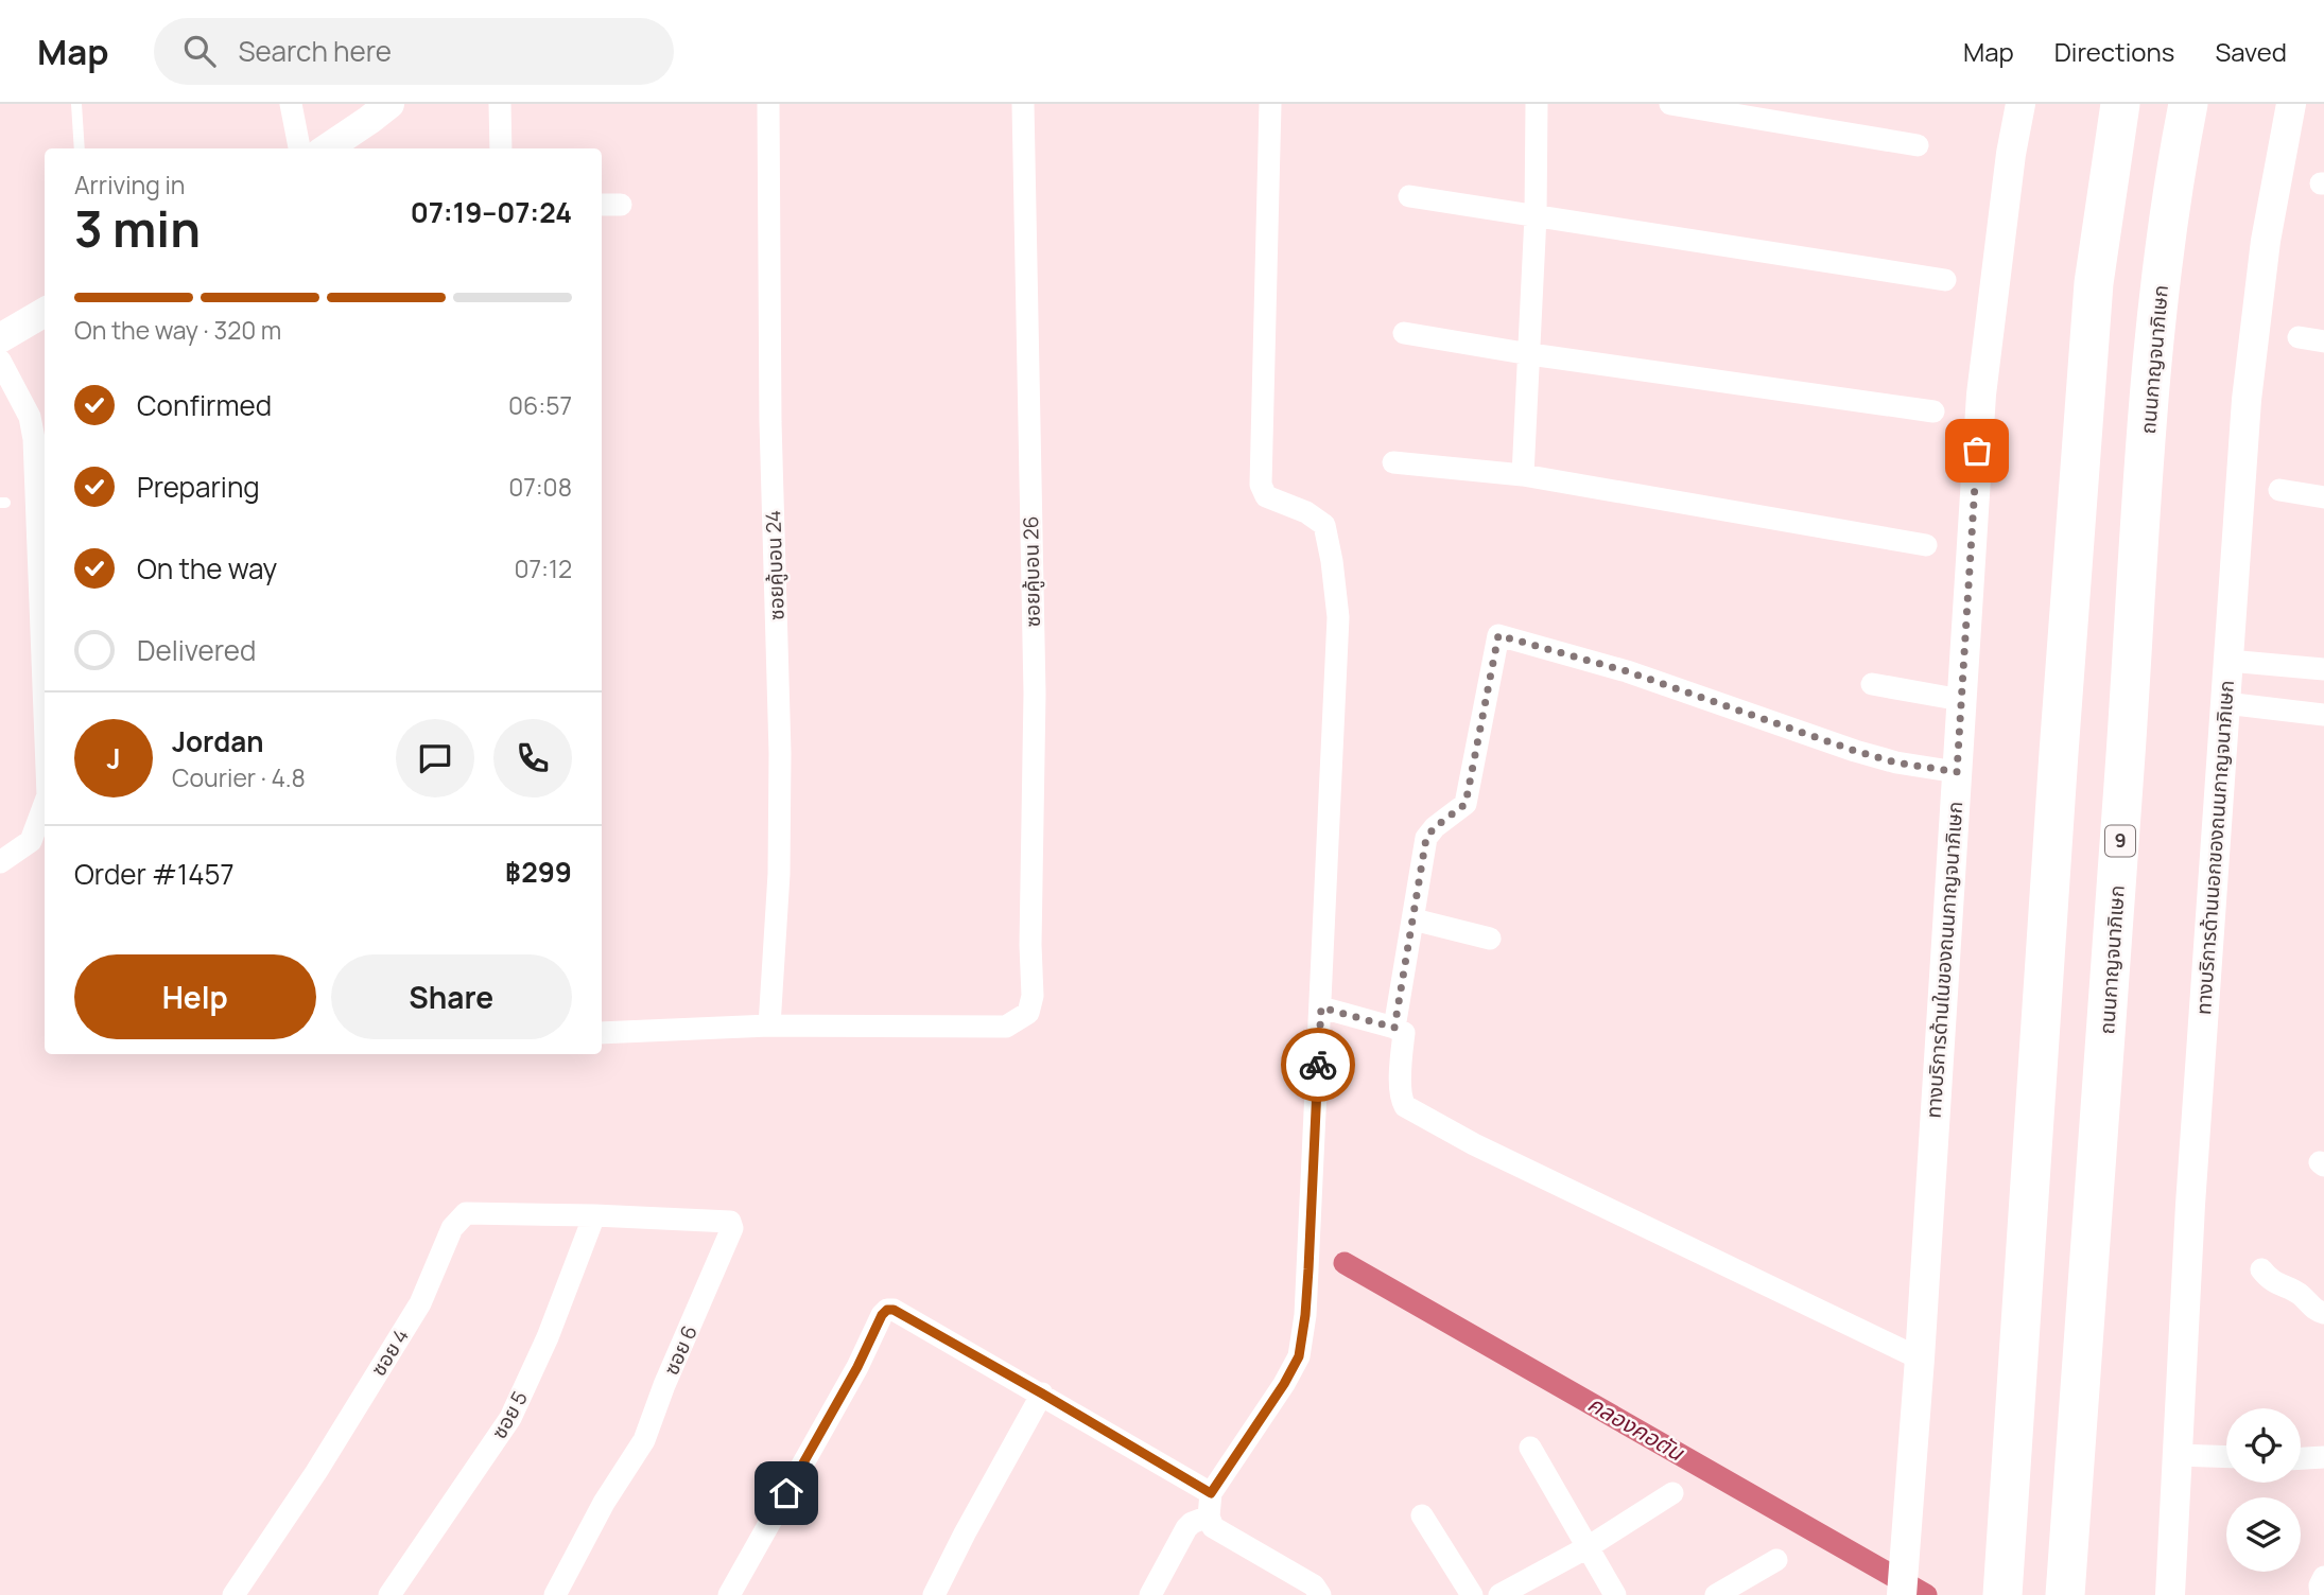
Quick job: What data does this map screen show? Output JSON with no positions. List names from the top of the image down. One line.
{"streets":{"highway":["ถนนกาญจนาภิเษก","9"],"main road":["ทางบริการด้านนอกของถนนกาญจนาภิเษก","ทางบริการด้านในของถนนกาญจนาภิเษก"],"street":["ซอยคู้บอน 24","ซอยคู้บอน 26","ซอย 6","ซอย 4","ซอย 5"]},"crossings":[["ซอยคู้บอน 24","ซอยคู้บอน 26"],["ซอย 6","ซอย 4"],["ซอย 6","ซอย 5"],["ซอย 4","ซอย 5"]],"water":["คลองคอตัน"],"page":{"header":"Map","search":"Search here","nav":["Map","Directions","Saved"],"heading":["3 min","Arriving in","07:19–07:24"],"panel":["Jordan","Courier · 4.8","Order #1457","฿299"],"bar":"On the way · 320 m","list":[["Confirmed","06:57"],["Preparing","07:08"],["On the way","07:12"],"Delivered"],"round":"J","buttons":["Help","Share"]}}
